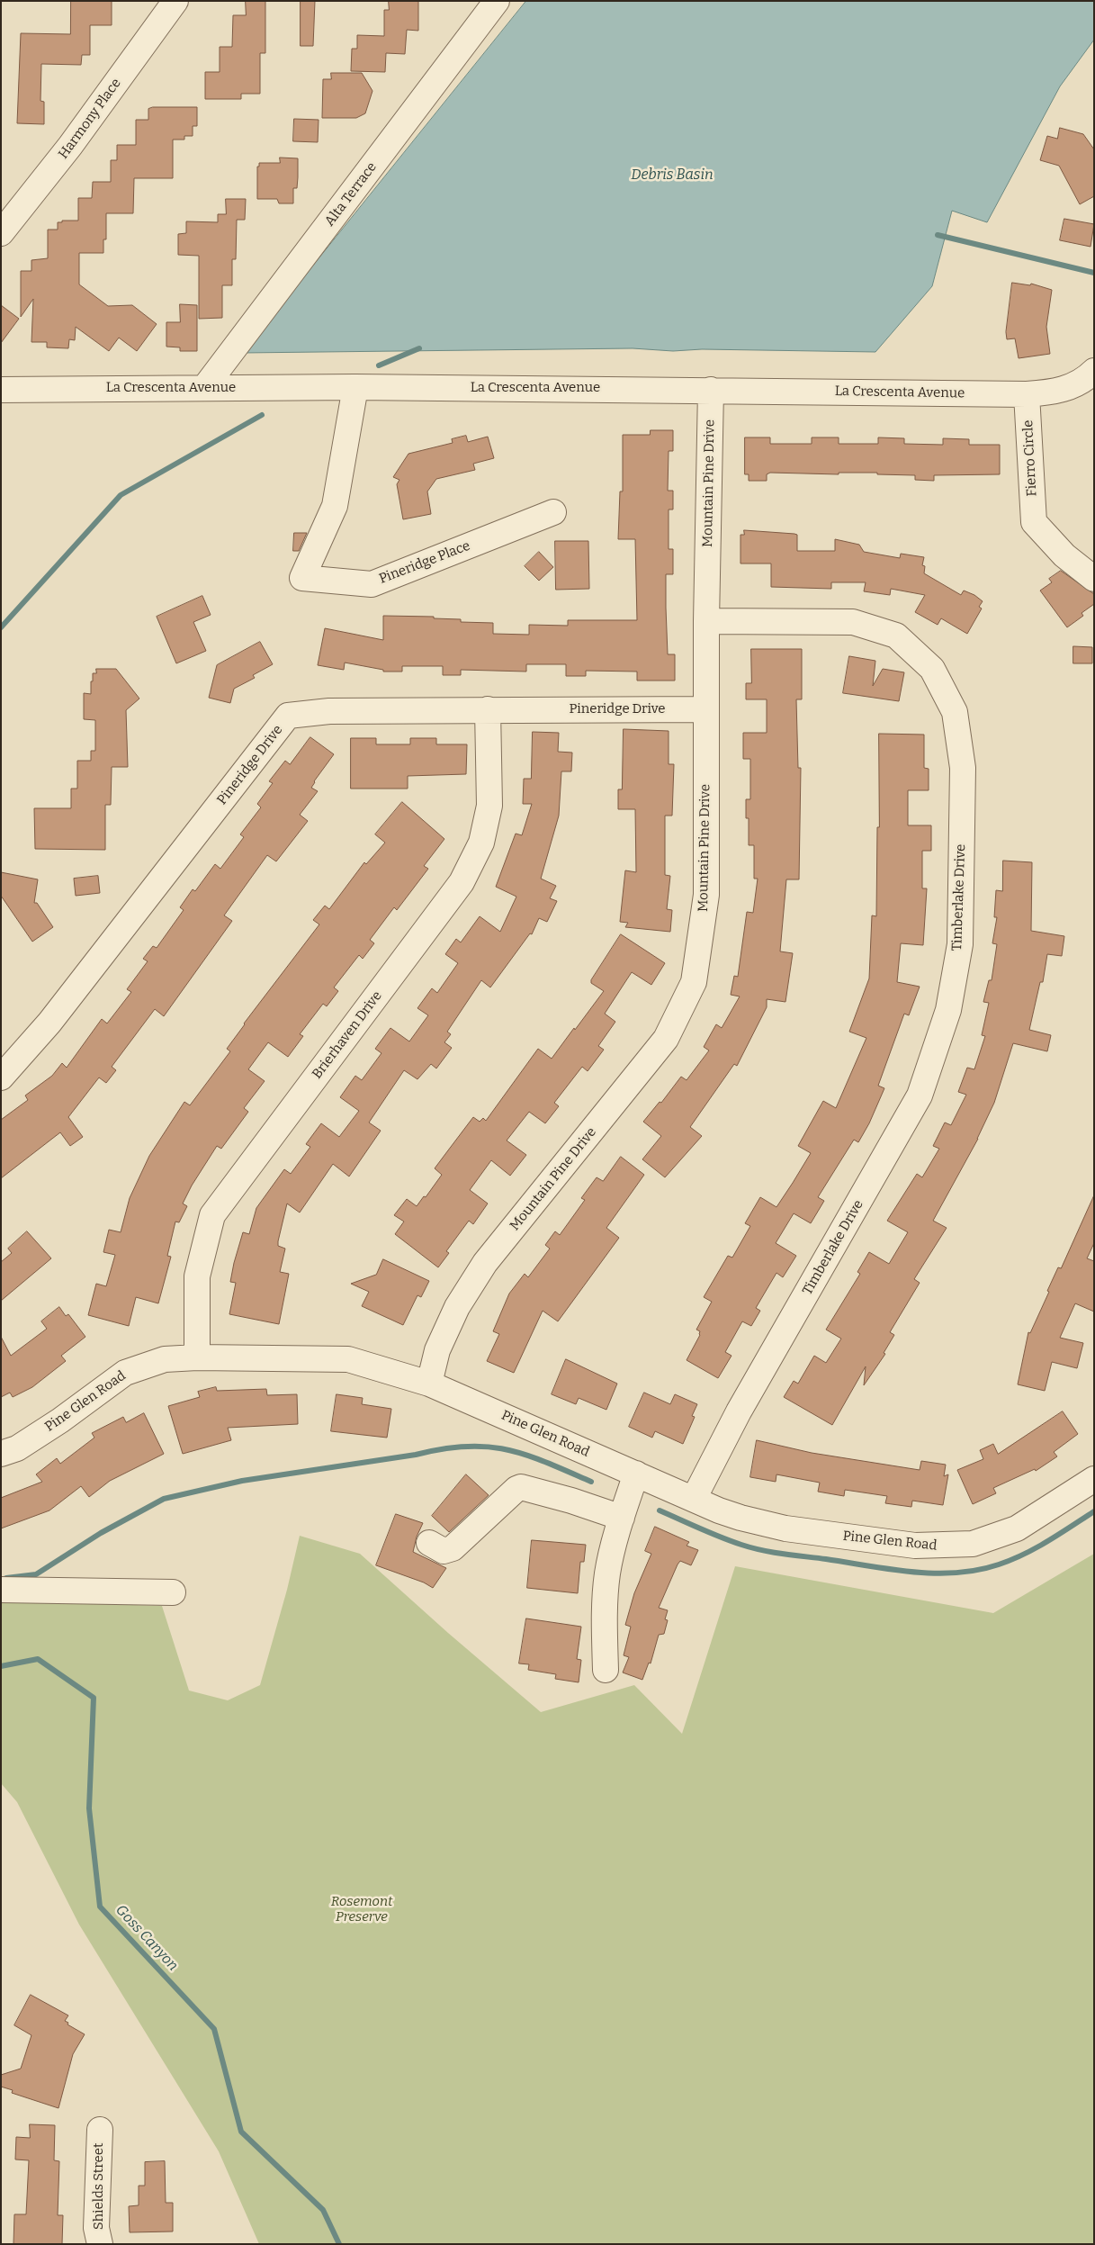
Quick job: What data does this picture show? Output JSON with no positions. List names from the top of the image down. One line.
{"streets":{"street":["Harmony Place","Alta Terrace","La Crescenta Avenue","Fierro Circle","Mountain Pine Drive","Pineridge Place","Pineridge Drive","Timberlake Drive","Brierhaven Drive","Pine Glen Road","Shields Street"]},"crossings":[["Alta Terrace","La Crescenta Avenue"],["La Crescenta Avenue","Fierro Circle"],["La Crescenta Avenue","Mountain Pine Drive"],["La Crescenta Avenue","Pineridge Place"],["Mountain Pine Drive","Pineridge Drive"],["Mountain Pine Drive","Timberlake Drive"],["Mountain Pine Drive","Pine Glen Road"],["Pineridge Drive","Brierhaven Drive"],["Timberlake Drive","Pine Glen Road"],["Brierhaven Drive","Pine Glen Road"]],"water":["Debris Basin","Goss Canyon"],"parks":["Rosemont Preserve"]}
